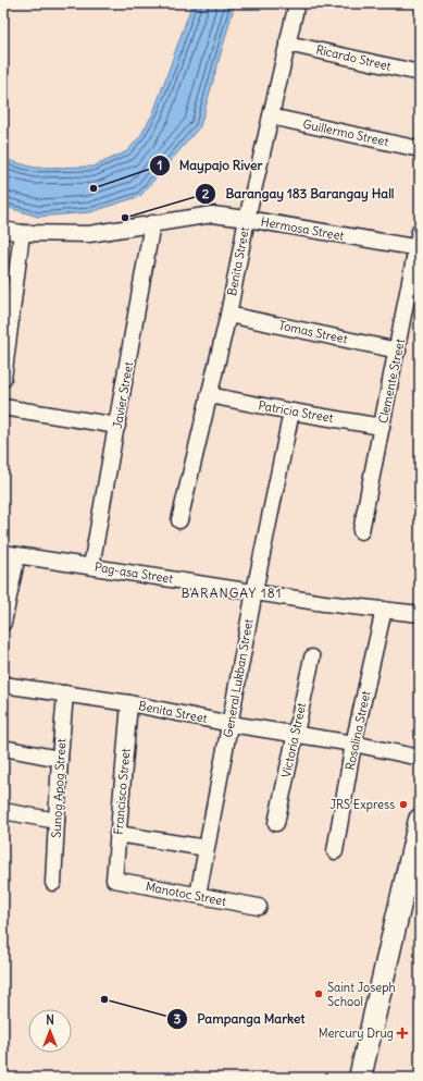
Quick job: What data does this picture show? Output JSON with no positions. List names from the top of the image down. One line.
{"streets":{"street":["Ricardo Street","Guillermo Street","Hermosa Street","Benita Street","Tomas Street","Clemente Street","Javier Street","Patricia Street","Pag-asa Street","General Lukban Street","Rosalina Street","Victoria Street","Sunog Apog Street","Francisco Street","Manotoc Street"]},"crossings":[["Ricardo Street","Benita Street"],["Guillermo Street","Benita Street"],["Hermosa Street","Benita Street"],["Hermosa Street","Clemente Street"],["Hermosa Street","Javier Street"],["Benita Street","Tomas Street"],["Benita Street","Patricia Street"],["Benita Street","General Lukban Street"],["Benita Street","Rosalina Street"],["Benita Street","Victoria Street"],["Benita Street","Sunog Apog Street"],["Benita Street","Francisco Street"],["Tomas Street","Clemente Street"],["Clemente Street","Patricia Street"],["Javier Street","Pag-asa Street"],["Patricia Street","General Lukban Street"],["Pag-asa Street","General Lukban Street"],["Pag-asa Street","Rosalina Street"],["General Lukban Street","Manotoc Street"],["Francisco Street","Manotoc Street"]],"districts":["BARANGAY 181"],"places":{"other":["Maypajo River","Barangay 183 Barangay Hall","JRS Express","Saint Joseph School","Pampanga Market"],"health":["Mercury Drug"]},"north":"top"}
